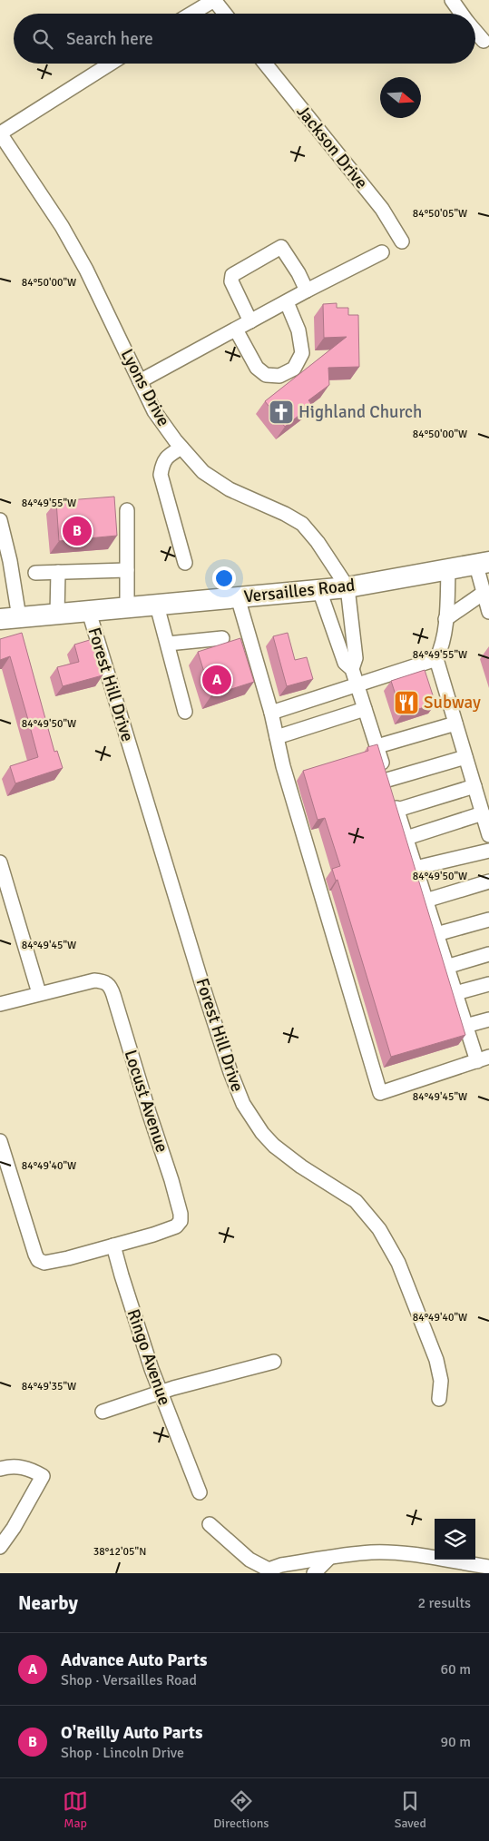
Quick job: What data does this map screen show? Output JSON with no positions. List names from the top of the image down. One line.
{"streets":{"highway":["Versailles Road"],"street":["Jackson Drive","Lyons Drive","Forest Hill Drive","Locust Avenue","Ringo Avenue"]},"crossings":[["Lyons Drive","Versailles Road"],["Versailles Road","Forest Hill Drive"],["Locust Avenue","Ringo Avenue"]],"places":{"church":["Highland Church"],"restaurant":["Subway"]},"north":"right","page":{"search":"Search here","pins":["B","A"],"heading":["Nearby","2 results"],"list":[{"mark":"A","name":"Advance Auto Parts","note":"Shop · Versailles Road","value":"60 m"},{"mark":"B","name":"O'Reilly Auto Parts","note":"Shop · Lincoln Drive","value":"90 m"}],"nav":["Map","Directions","Saved"]},"coordinates":["84°50'05\"W","84°50'00\"W","84°49'55\"W","84°49'50\"W","84°49'45\"W","84°49'40\"W","84°49'35\"W","38°12'05\"N"]}
